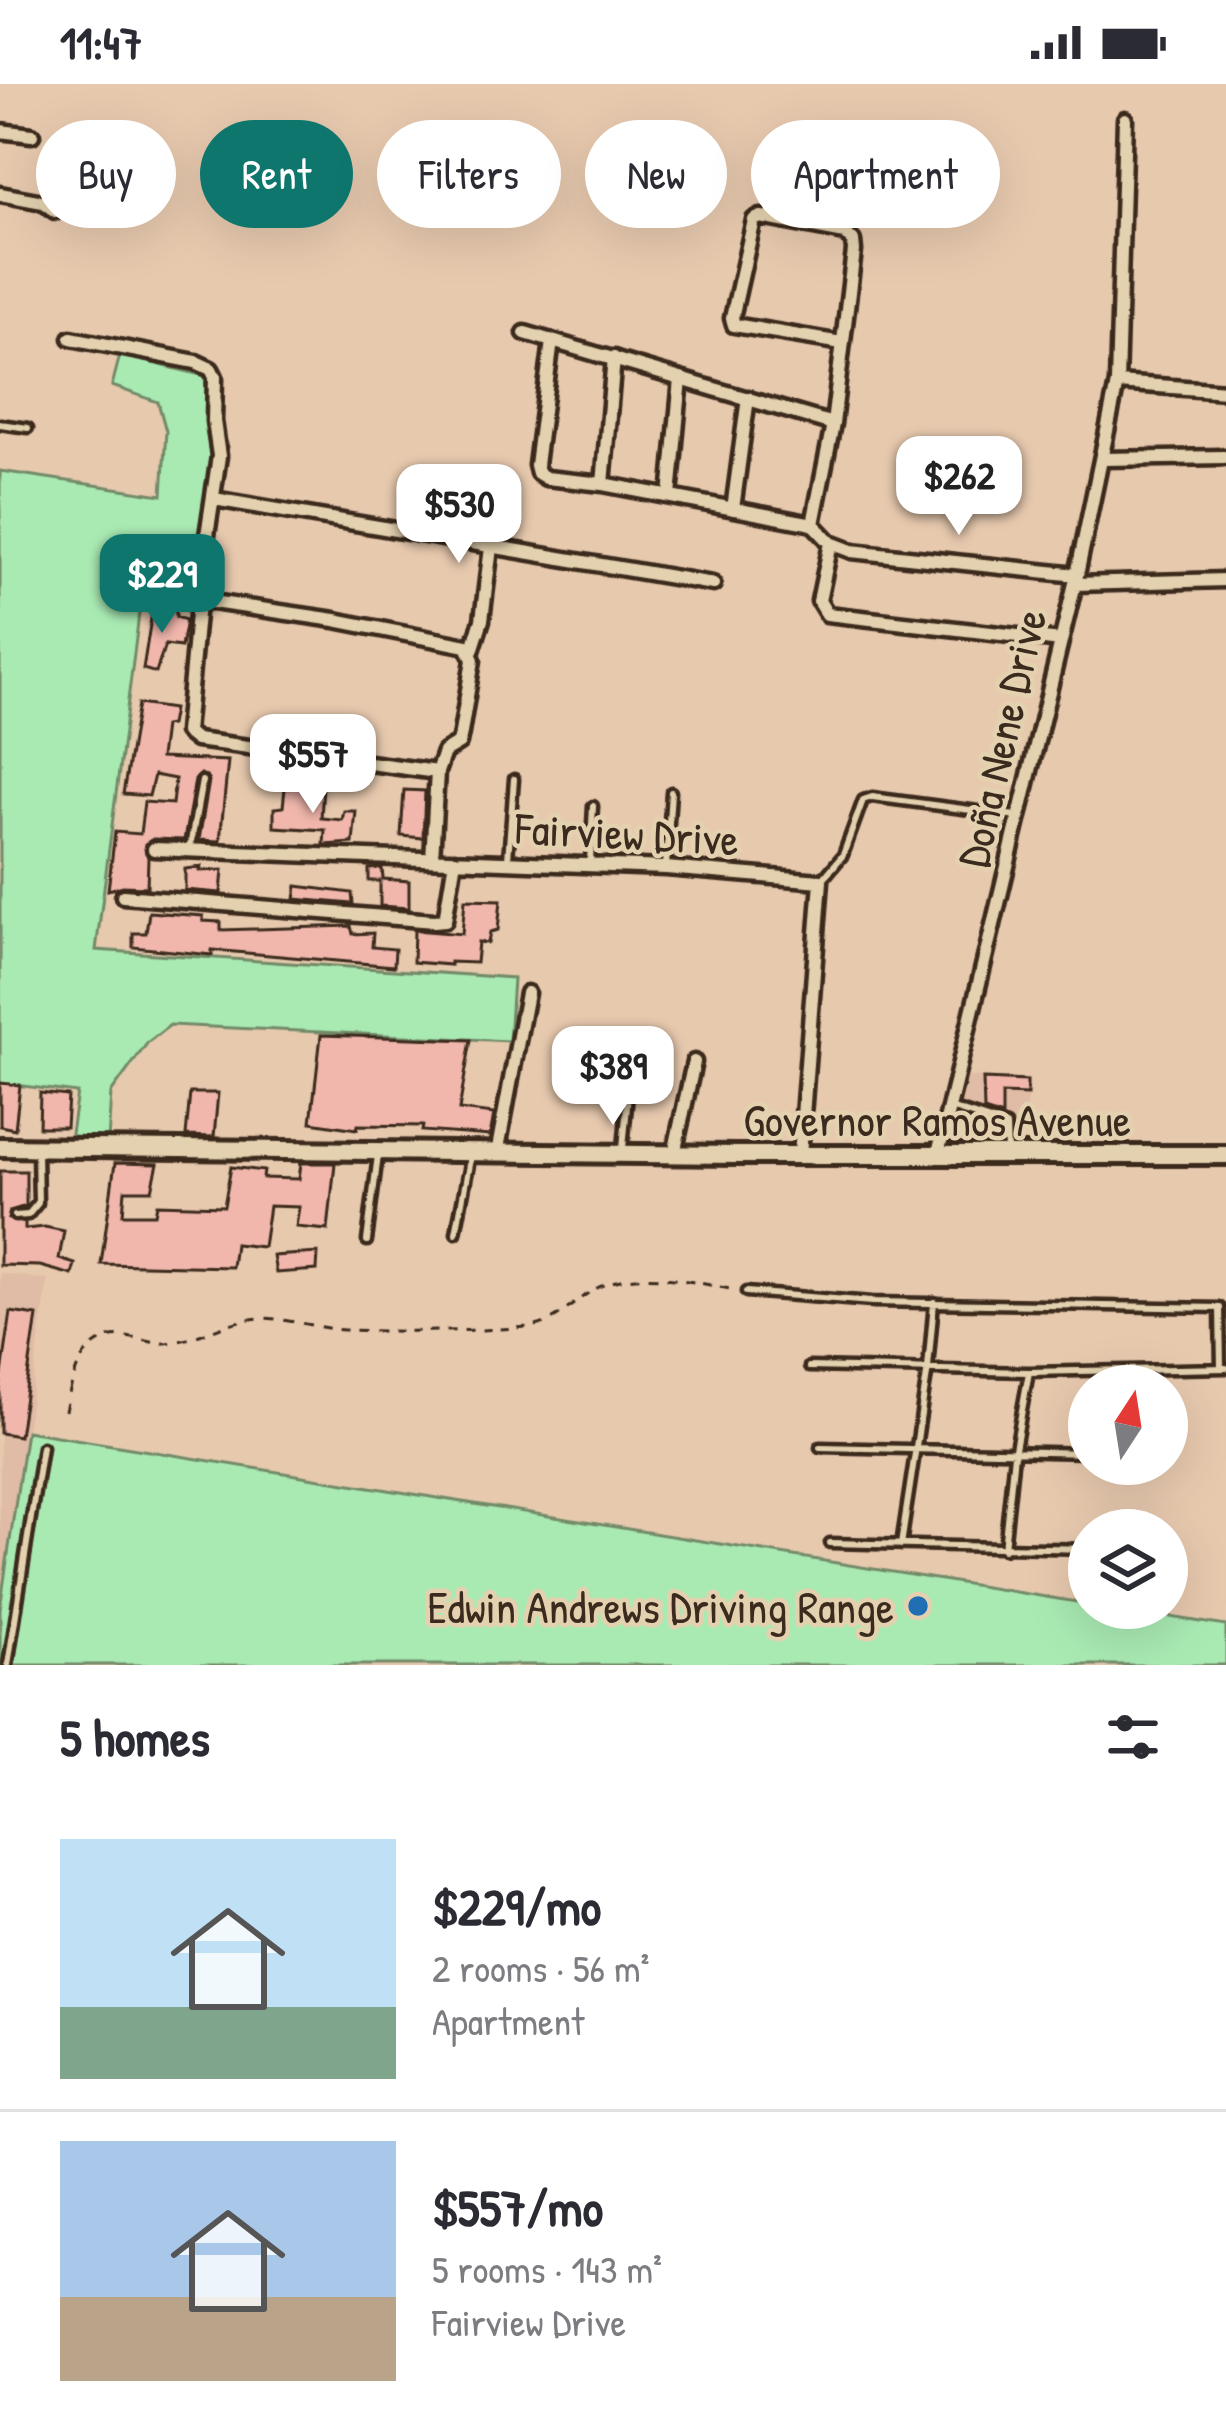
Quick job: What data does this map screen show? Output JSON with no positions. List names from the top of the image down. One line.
{"streets":{"main road":["Governor Ramos Avenue"],"street":["Doña Nene Drive","Fairview Drive"]},"crossings":[["Doña Nene Drive","Governor Ramos Avenue"]],"places":["Edwin Andrews Driving Range"],"north":"top","page":{"status":"11:47","chip":["Buy","Rent","Filters","New","Apartment"],"price":["$262","$530","$229","$557","$389"],"heading":"5 homes","list":[{"name":"$229/mo","note":"2 rooms · 56 m² · Apartment"},{"name":"$557/mo","note":"5 rooms · 143 m² · Fairview Drive"}]}}
